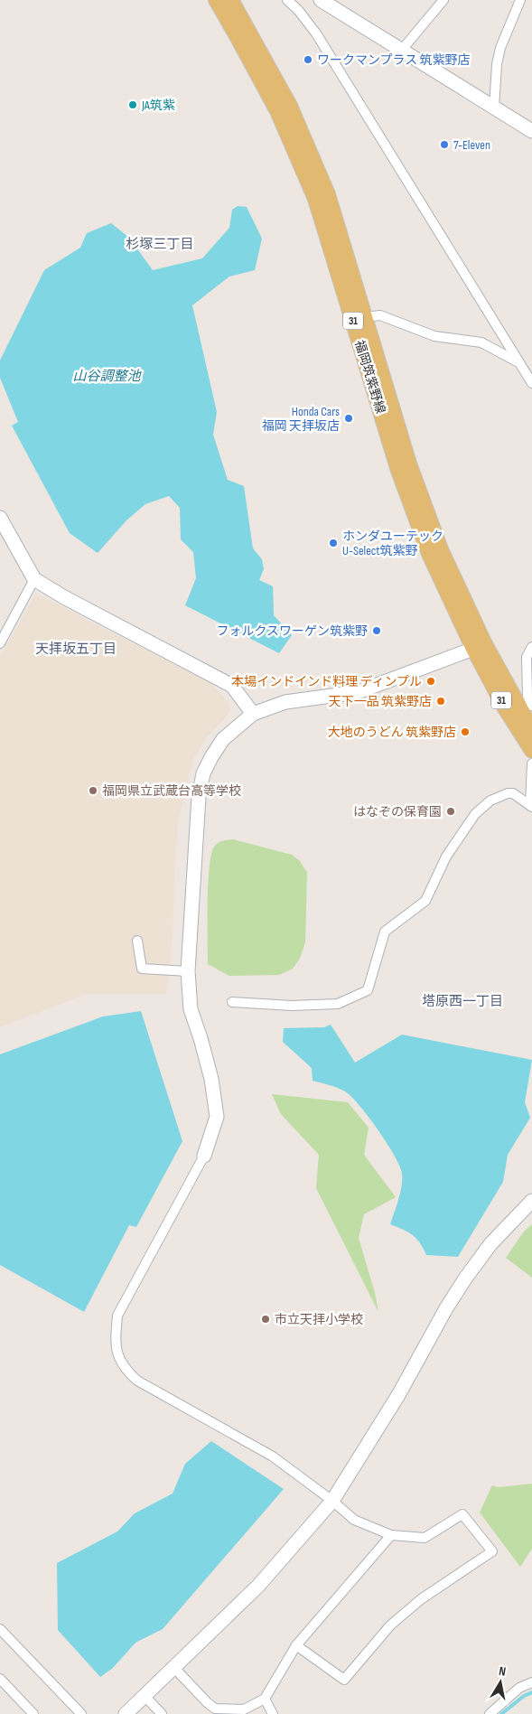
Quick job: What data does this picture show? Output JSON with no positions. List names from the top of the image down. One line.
{"streets":{"main road":["31","福岡筑紫野線"]},"districts":["杉塚三丁目","天拝坂五丁目","塔原西一丁目"],"water":["山谷調整池"],"places":["ワークマンプラス 筑紫野店","JA筑紫","7-Eleven","Honda Cars 福岡 天拝坂店","ホンダユーテック U-Select筑紫野","フォルクスワーゲン筑紫野","本場インドインド料理 ディンプル","天下一品 筑紫野店","大地のうどん 筑紫野店","福岡県立武蔵台高等学校","はなぞの保育園","市立天拝小学校"],"north":"top"}
